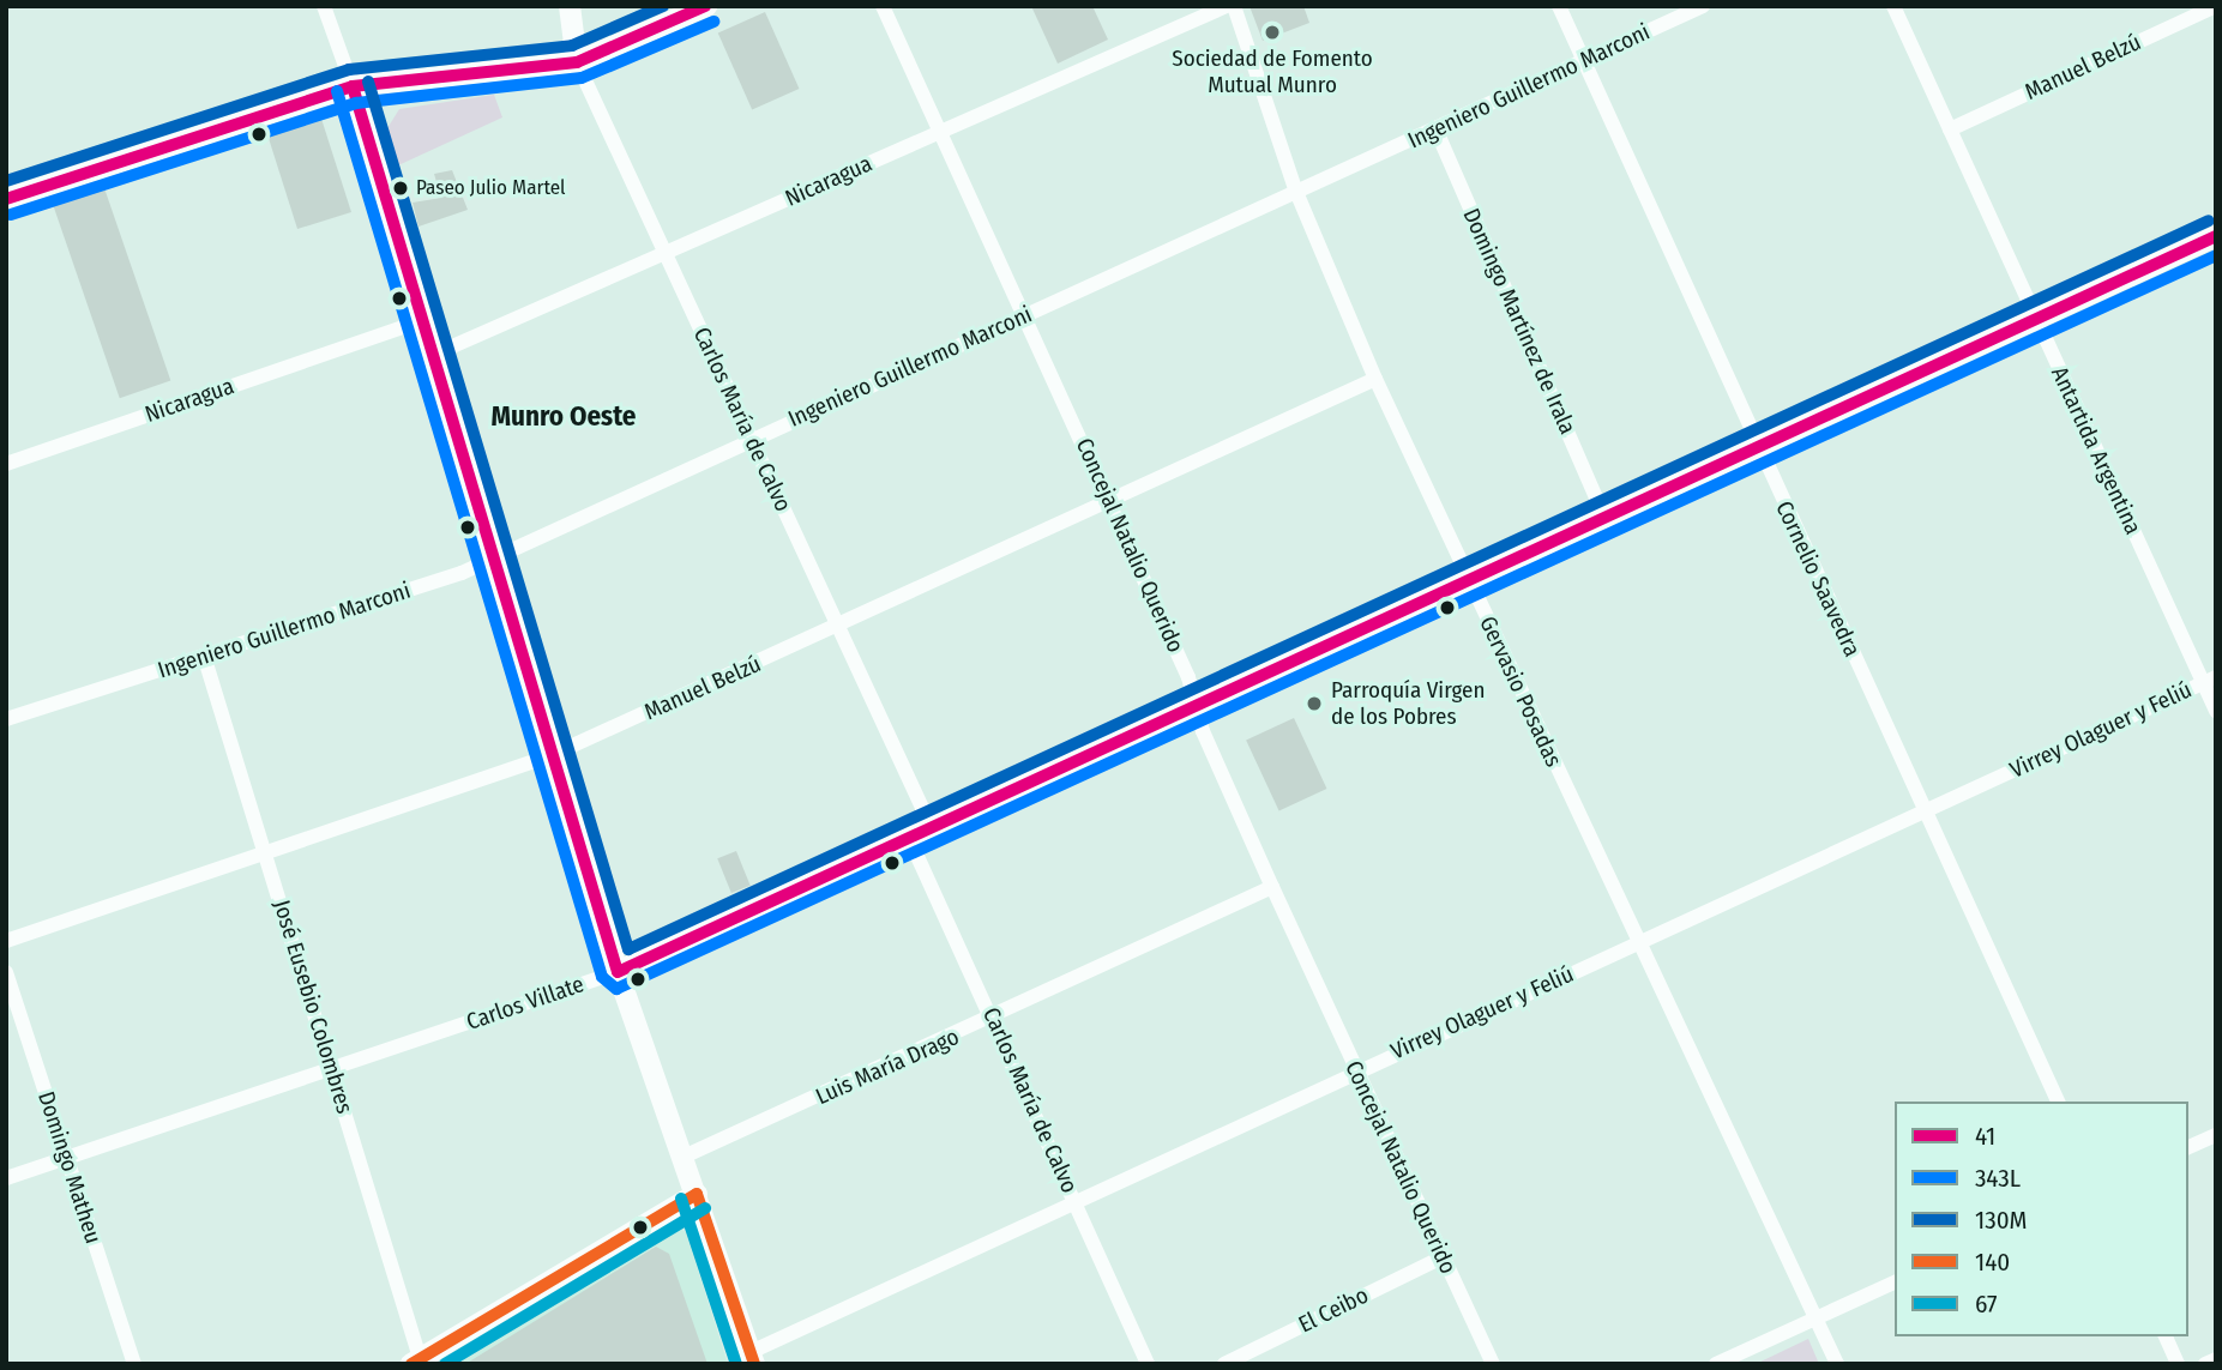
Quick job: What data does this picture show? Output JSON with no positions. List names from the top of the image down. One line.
{"streets":{"main road":["Carlos María de Calvo","Carlos Villate"],"street":["Manuel Belzú","Ingeniero Guillermo Marconi","Nicaragua","Domingo Martínez de Irala","Antartida Argentina","Concejal Natalio Querido","Cornelio Saavedra","Gervasio Posadas","Virrey Olaguer y Feliú","José Eusebio Colombres","Luis María Drago","Domingo Matheu","El Ceibo"]},"crossings":[["Manuel Belzú","Carlos María de Calvo"],["Manuel Belzú","Antartida Argentina"],["Manuel Belzú","Concejal Natalio Querido"],["Manuel Belzú","Gervasio Posadas"],["Manuel Belzú","José Eusebio Colombres"],["Ingeniero Guillermo Marconi","Domingo Martínez de Irala"],["Ingeniero Guillermo Marconi","Carlos María de Calvo"],["Ingeniero Guillermo Marconi","Concejal Natalio Querido"],["Ingeniero Guillermo Marconi","Cornelio Saavedra"],["Ingeniero Guillermo Marconi","Gervasio Posadas"],["Ingeniero Guillermo Marconi","José Eusebio Colombres"],["Nicaragua","Carlos María de Calvo"],["Nicaragua","Concejal Natalio Querido"],["Domingo Martínez de Irala","Carlos Villate"],["Carlos María de Calvo","Virrey Olaguer y Feliú"],["Carlos María de Calvo","Carlos Villate"],["Carlos María de Calvo","Luis María Drago"],["Antartida Argentina","Virrey Olaguer y Feliú"],["Antartida Argentina","Carlos Villate"],["Concejal Natalio Querido","Virrey Olaguer y Feliú"],["Concejal Natalio Querido","Carlos Villate"],["Concejal Natalio Querido","Luis María Drago"],["Concejal Natalio Querido","El Ceibo"],["Cornelio Saavedra","Virrey Olaguer y Feliú"],["Cornelio Saavedra","Carlos Villate"],["Gervasio Posadas","Virrey Olaguer y Feliú"],["Gervasio Posadas","Carlos Villate"],["Carlos Villate","José Eusebio Colombres"],["Carlos Villate","Domingo Matheu"]],"districts":["Munro Oeste"],"places":["Sociedad de Fomento Mutual Munro","Paseo Julio Martel","Parroquía Virgen de los Pobres"],"lines":["transit line 41","transit line 130M","transit line 343L","transit line 140","transit line 67"],"legend":["41","343L","130M","140","67"]}
